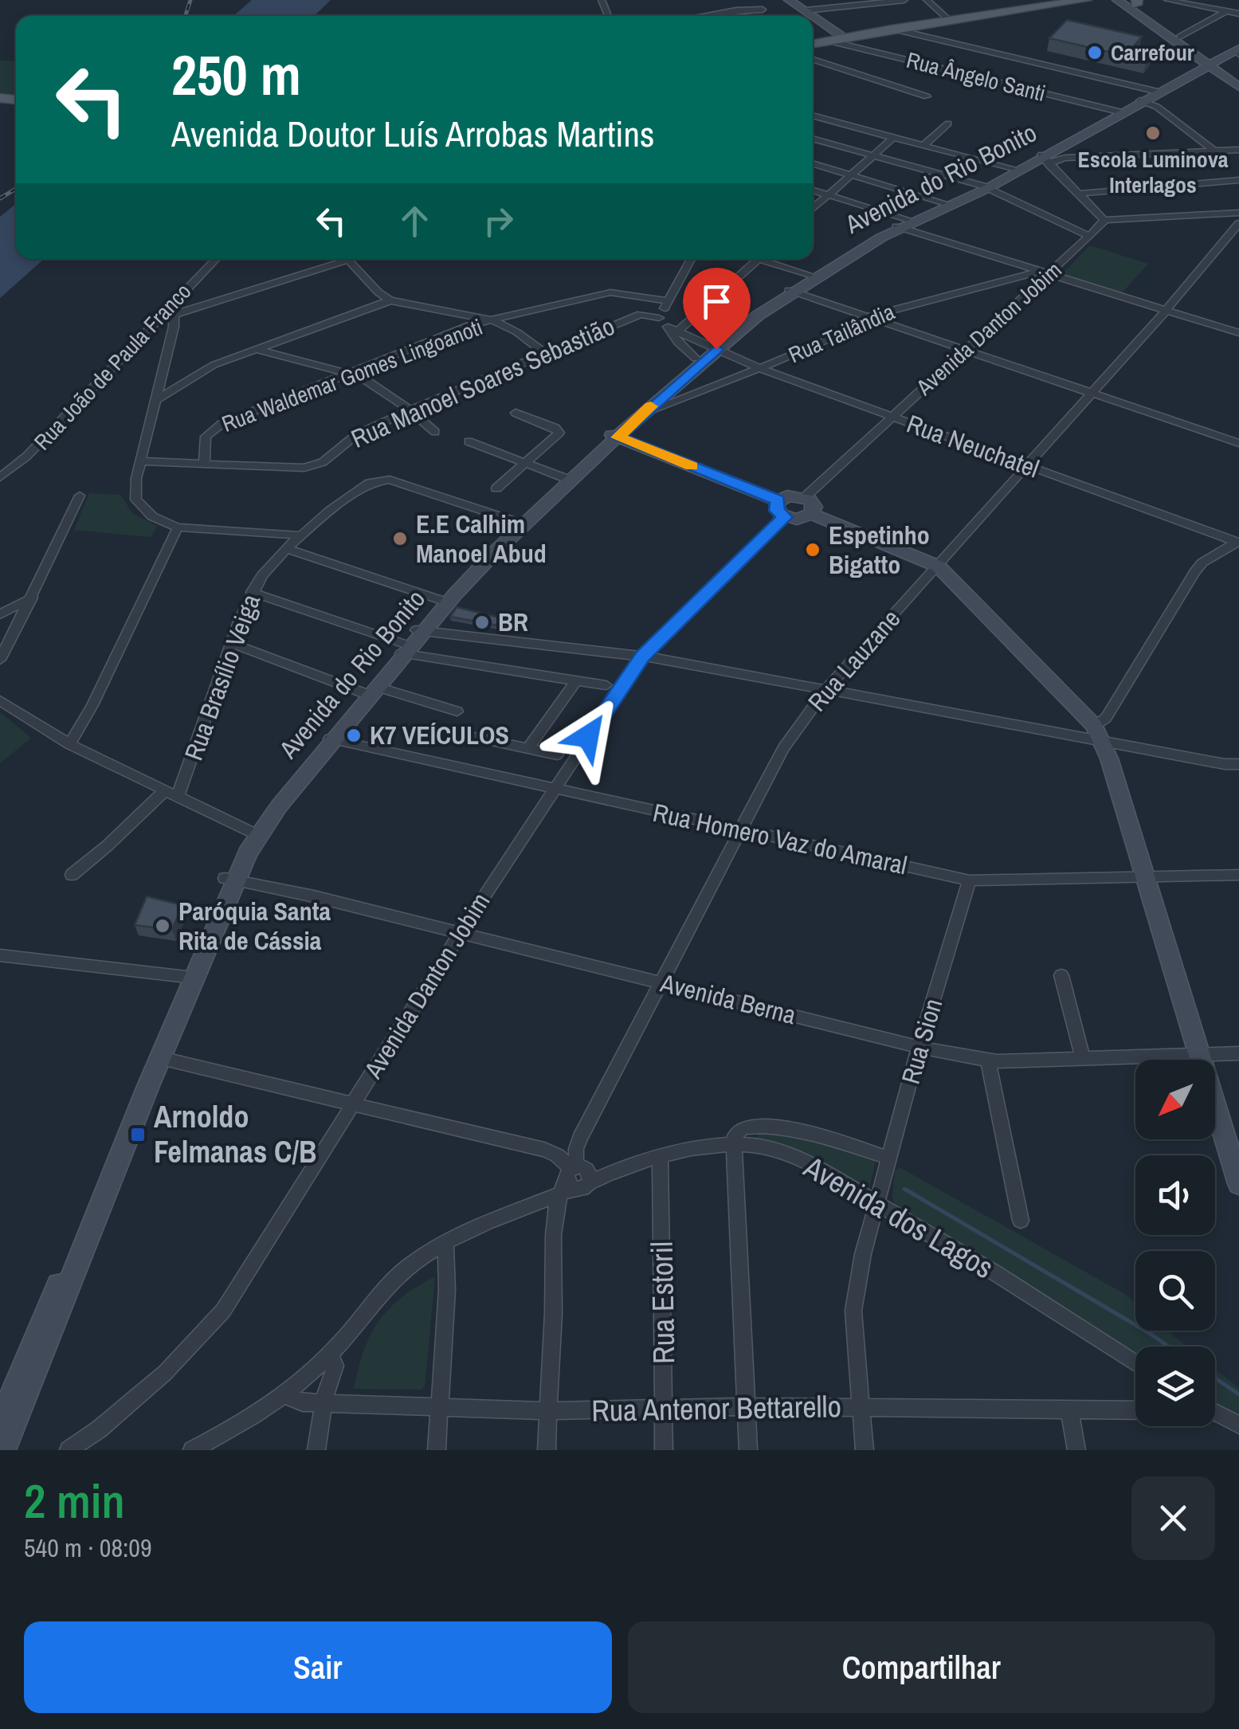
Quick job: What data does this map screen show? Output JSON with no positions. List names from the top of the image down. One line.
{"streets":{"main road":["Avenida do Rio Bonito"],"street":["Rua Ângelo Santi","Avenida Danton Jobim","Rua Tailândia","Rua João de Paula Franco","Rua Waldemar Gomes Lingoanoti","Rua Manoel Soares Sebastião","Rua Neuchatel","Rua Lauzane","Rua Brasílio Veiga","Rua Homero Vaz do Amaral","Avenida Berna","Rua Sion","Avenida dos Lagos","Rua Estoril","Rua Antenor Bettarello"]},"crossings":[["Rua Ângelo Santi","Avenida do Rio Bonito"],["Avenida do Rio Bonito","Rua Tailândia"],["Avenida do Rio Bonito","Rua Neuchatel"],["Avenida do Rio Bonito","Rua Brasílio Veiga"],["Avenida do Rio Bonito","Rua Homero Vaz do Amaral"],["Avenida do Rio Bonito","Avenida Berna"],["Avenida Danton Jobim","Rua Tailândia"],["Avenida Danton Jobim","Rua Neuchatel"],["Avenida Danton Jobim","Rua Homero Vaz do Amaral"],["Avenida Danton Jobim","Avenida Berna"],["Rua Tailândia","Rua Neuchatel"],["Rua Waldemar Gomes Lingoanoti","Rua Manoel Soares Sebastião"],["Rua Neuchatel","Rua Lauzane"],["Rua Lauzane","Rua Homero Vaz do Amaral"],["Rua Lauzane","Avenida Berna"],["Rua Lauzane","Avenida dos Lagos"],["Rua Homero Vaz do Amaral","Rua Sion"],["Avenida Berna","Rua Sion"],["Rua Sion","Avenida dos Lagos"],["Rua Sion","Rua Antenor Bettarello"],["Avenida dos Lagos","Rua Estoril"],["Avenida dos Lagos","Rua Antenor Bettarello"],["Rua Estoril","Rua Antenor Bettarello"]],"places":{"other":["Carrefour","Escola Luminova Interlagos","E.E Calhim Manoel Abud","Espetinho Bigatto","BR","K7 VEÍCULOS","Paróquia Santa Rita de Cássia"],"transit":["Arnoldo Felmanas C/B"]},"north":"bottom left","page":{"turn":["250 m","Avenida Doutor Luís Arrobas Martins"],"heading":["2 min","540 m · 08:09"],"buttons":["Sair","Compartilhar"]}}
